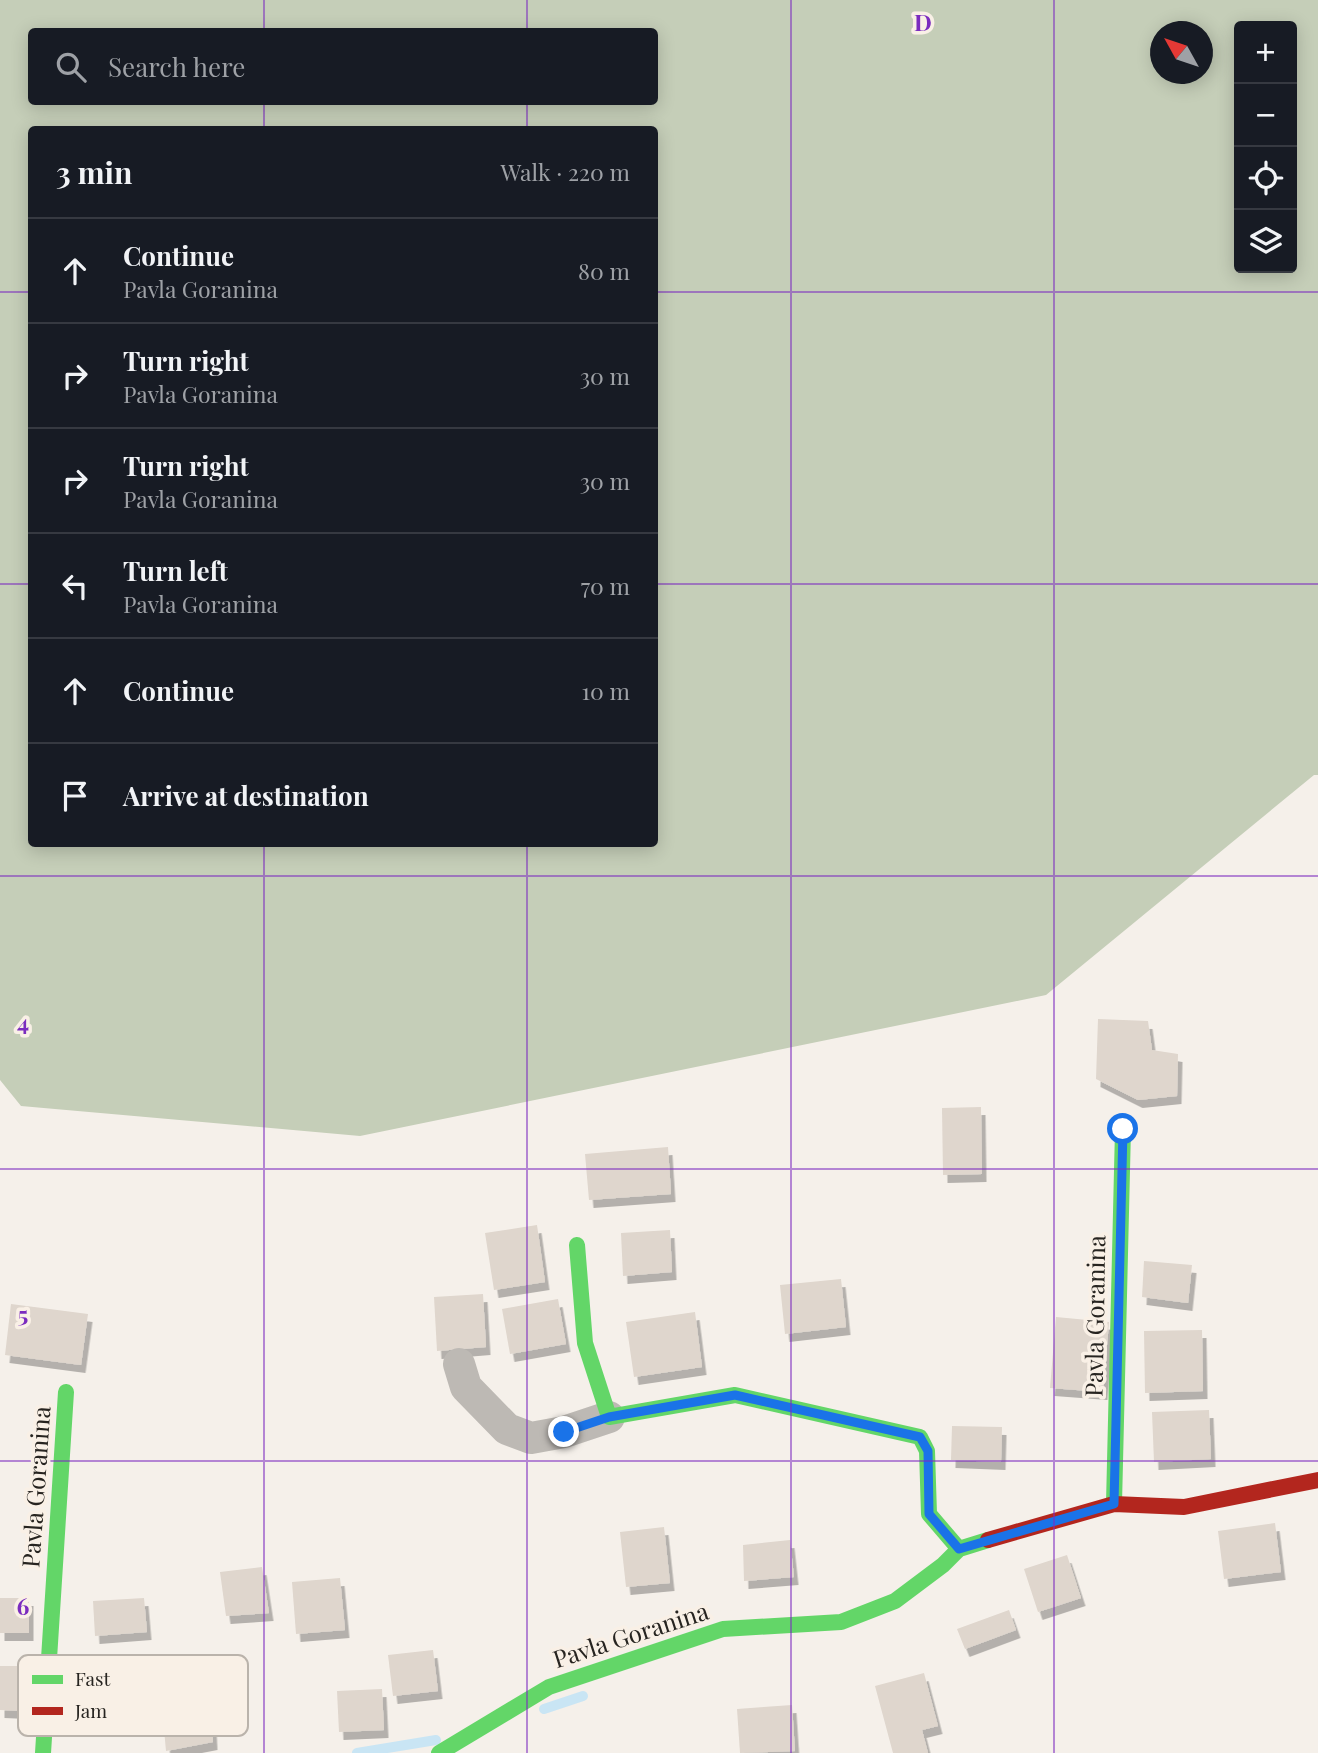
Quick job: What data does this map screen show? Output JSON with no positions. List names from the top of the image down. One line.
{"streets":{"street":["Pavla Goranina"]},"legend":["Fast","Jam"],"north":"top left","page":{"map_buttons":["+","−"],"search":"Search here","heading":["3 min","Walk · 220 m"],"list":[["Continue","Pavla Goranina","80 m"],["Turn right","Pavla Goranina","30 m"],["Turn right","Pavla Goranina","30 m"],["Turn left","Pavla Goranina","70 m"],["Continue","10 m"],"Arrive at destination"]},"grid":{"columns":["D"],"rows":["4","5","6"]}}
